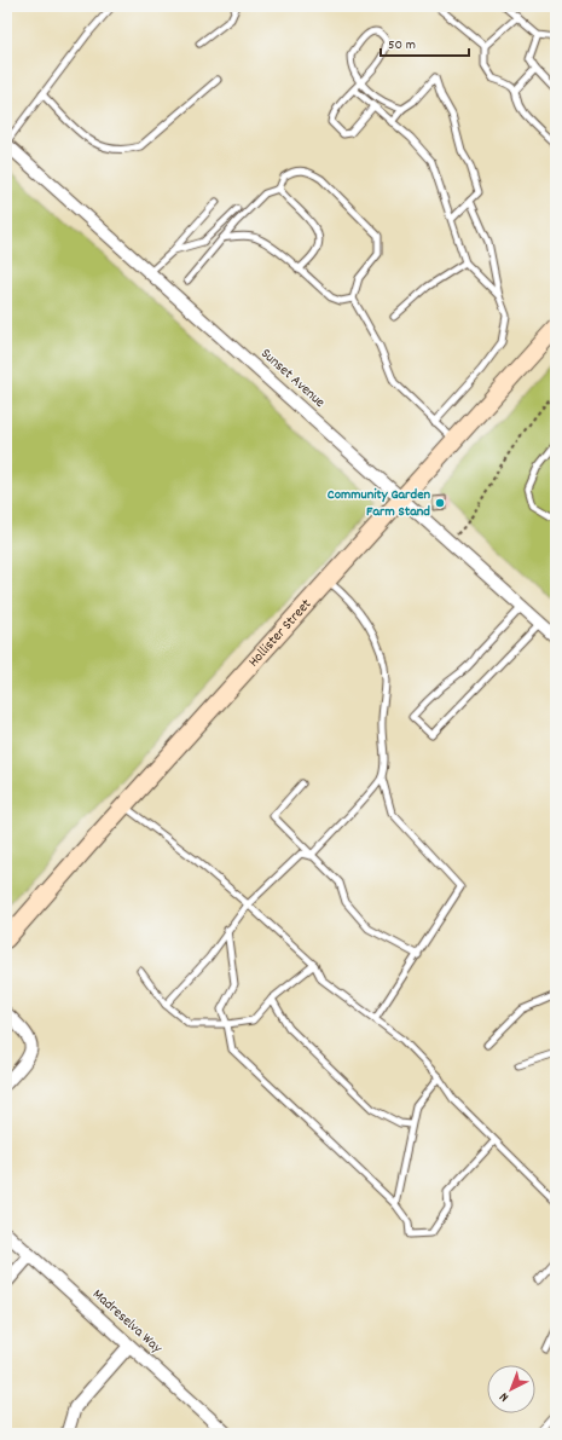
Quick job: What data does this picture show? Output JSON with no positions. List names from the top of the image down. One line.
{"streets":{"street":["Sunset Avenue","Hollister Street","Madreselva Way"]},"crossings":[["Sunset Avenue","Hollister Street"]],"places":["Community Garden Farm Stand"],"scale_bar":"50 m","north":"bottom left"}
